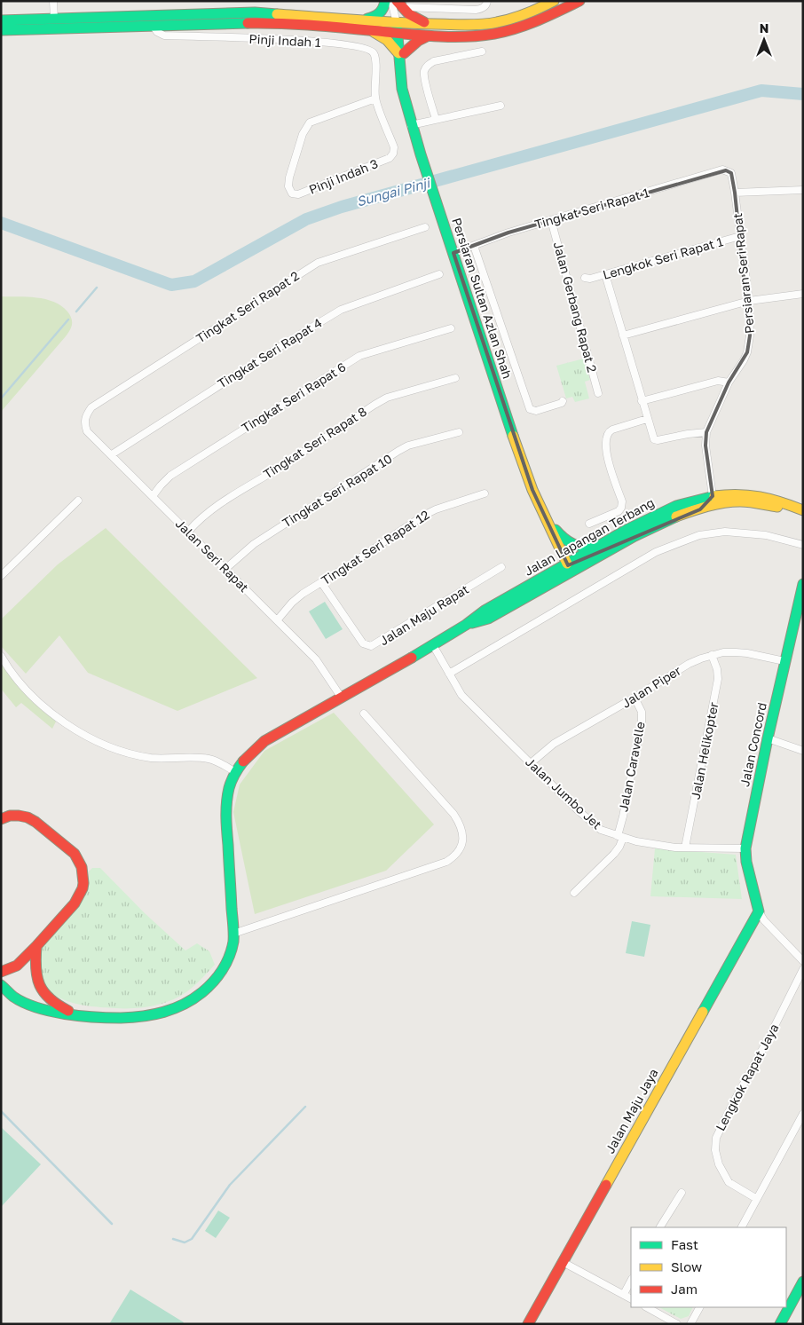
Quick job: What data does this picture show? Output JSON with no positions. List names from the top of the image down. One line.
{"streets":{"street":["Pinji Indah 1","Pinji Indah 3","Tingkat Seri Rapat 1","Lengkok Seri Rapat 1","Persiaran Seri Rapat","Persiaran Sultan Azlan Shah","Tingkat Seri Rapat 2","Jalan Gerbang Rapat 2","Tingkat Seri Rapat 4","Tingkat Seri Rapat 6","Tingkat Seri Rapat 8","Tingkat Seri Rapat 10","Jalan Lapangan Terbang","Tingkat Seri Rapat 12","Jalan Seri Rapat","Jalan Maju Rapat","Jalan Piper","Jalan Concord","Jalan Helikopter","Jalan Caravelle","Jalan Jumbo Jet","Lengkok Rapat Jaya","Jalan Maju Jaya"]},"crossings":[["Pinji Indah 1","Pinji Indah 3"],["Tingkat Seri Rapat 1","Persiaran Seri Rapat"],["Tingkat Seri Rapat 1","Persiaran Sultan Azlan Shah"],["Tingkat Seri Rapat 1","Jalan Gerbang Rapat 2"],["Lengkok Seri Rapat 1","Persiaran Seri Rapat"],["Persiaran Seri Rapat","Jalan Lapangan Terbang"],["Persiaran Sultan Azlan Shah","Jalan Lapangan Terbang"],["Tingkat Seri Rapat 2","Jalan Seri Rapat"],["Tingkat Seri Rapat 4","Jalan Seri Rapat"],["Tingkat Seri Rapat 6","Jalan Seri Rapat"],["Tingkat Seri Rapat 8","Jalan Seri Rapat"],["Tingkat Seri Rapat 10","Jalan Seri Rapat"],["Jalan Lapangan Terbang","Jalan Seri Rapat"],["Jalan Lapangan Terbang","Jalan Jumbo Jet"],["Tingkat Seri Rapat 12","Jalan Seri Rapat"],["Tingkat Seri Rapat 12","Jalan Maju Rapat"],["Jalan Piper","Jalan Concord"],["Jalan Piper","Jalan Helikopter"],["Jalan Piper","Jalan Caravelle"],["Jalan Piper","Jalan Jumbo Jet"],["Jalan Concord","Jalan Jumbo Jet"],["Jalan Concord","Jalan Maju Jaya"],["Jalan Helikopter","Jalan Jumbo Jet"],["Jalan Caravelle","Jalan Jumbo Jet"]],"water":["Sungai Pinji"],"legend":["Fast","Slow","Jam"],"north":"top"}
